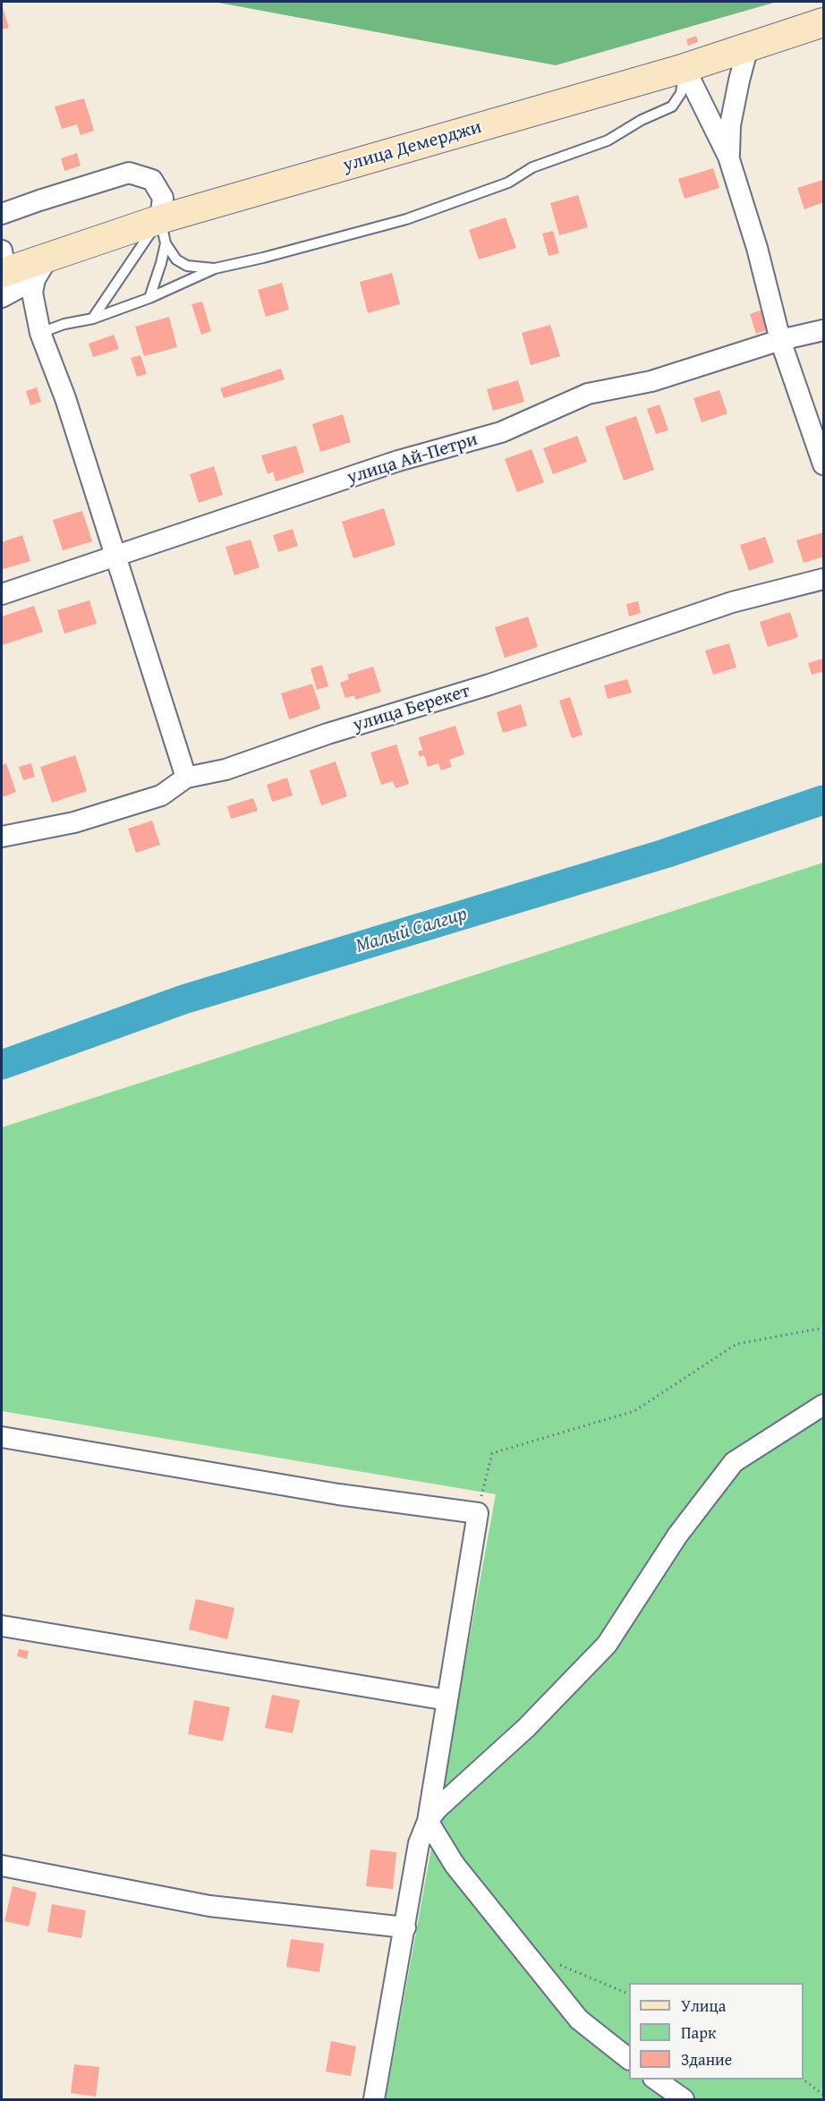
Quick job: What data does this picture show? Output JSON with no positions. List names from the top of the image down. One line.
{"streets":{"main road":["улица Демерджи"],"street":["улица Ай-Петри","улица Берекет"]},"water":["Малый Салгир"],"legend":["Улица","Парк","Здание"]}
